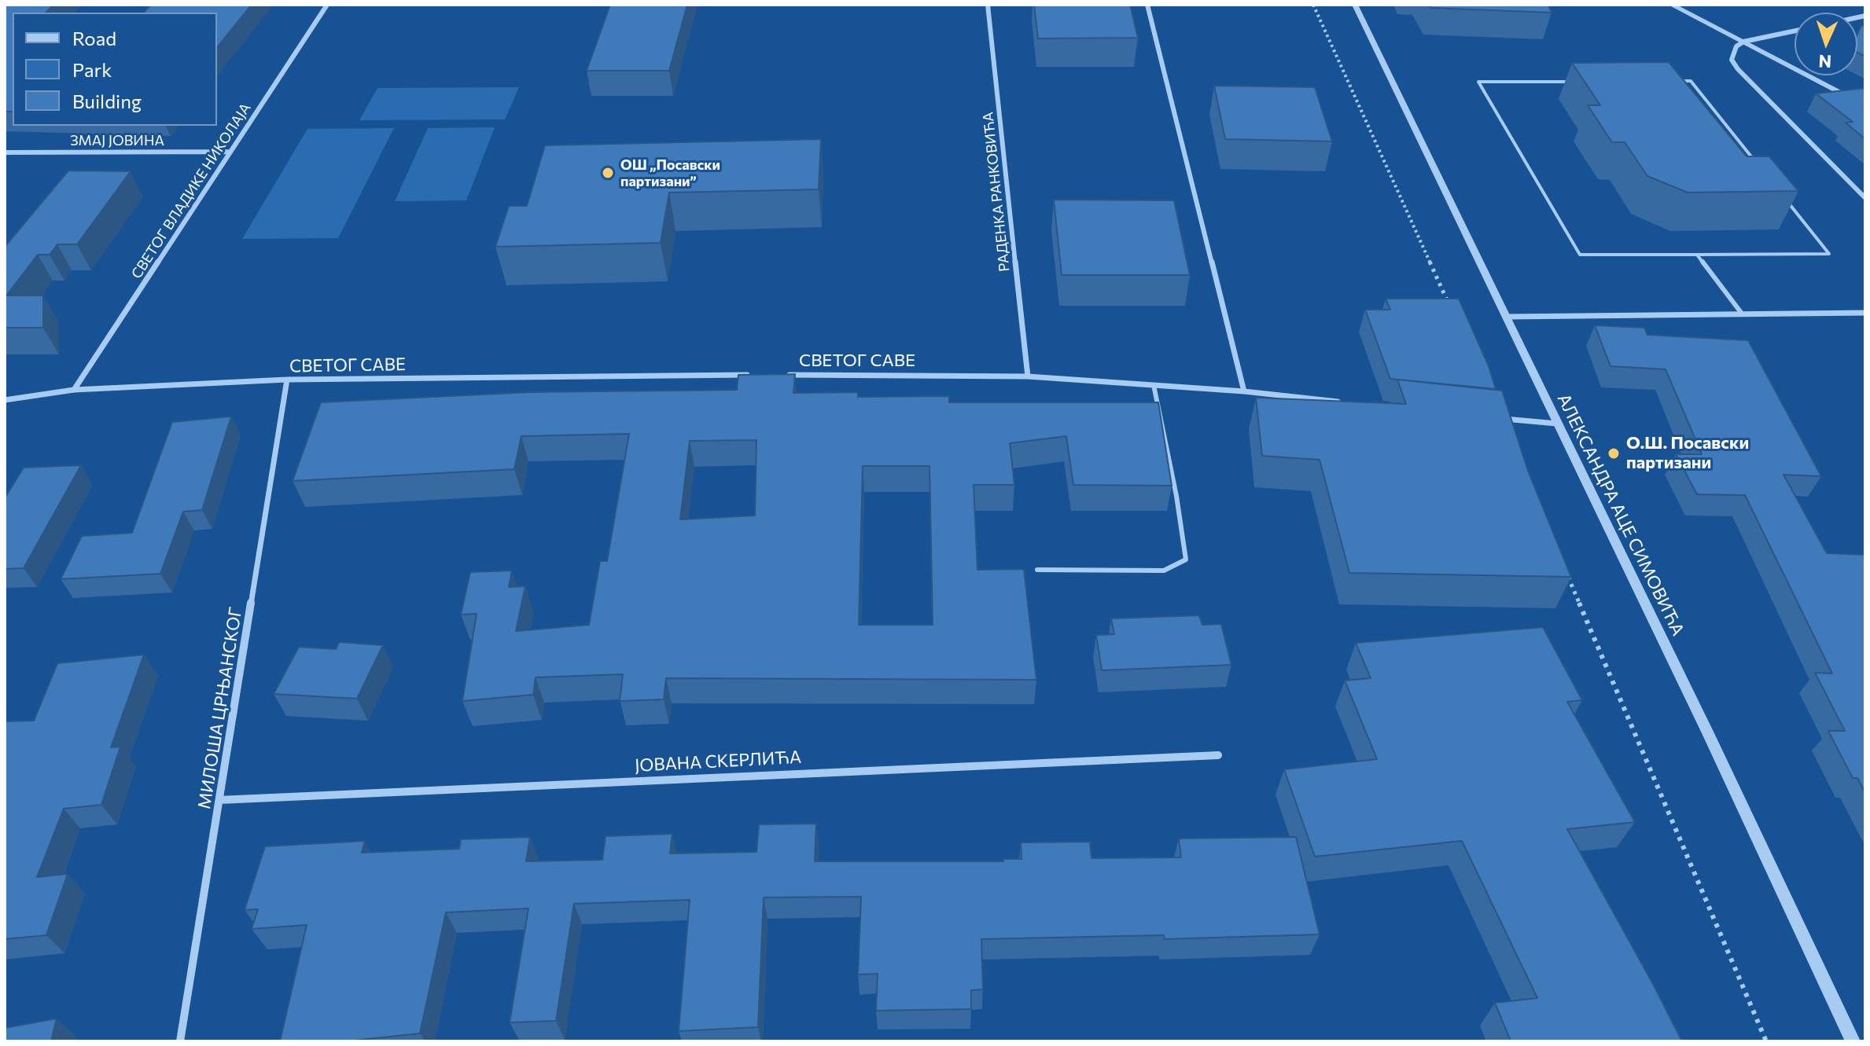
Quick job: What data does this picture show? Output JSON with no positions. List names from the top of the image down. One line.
{"streets":{"street":["ЗМАЈ ЈОВИНА","СВЕТОГ ВЛАДИКЕ НИКОЛАЈА","РАДЕНКА РАНКОВИЋА","СВЕТОГ САВЕ","АЛЕКСАНДРА АЦЕ СИМОВИЋА","МИЛОША ЦРЊАНСКОГ","ЈОВАНА СКЕРЛИЋА"]},"crossings":[["ЗМАЈ ЈОВИНА","СВЕТОГ ВЛАДИКЕ НИКОЛАЈА"],["СВЕТОГ ВЛАДИКЕ НИКОЛАЈА","СВЕТОГ САВЕ"],["РАДЕНКА РАНКОВИЋА","СВЕТОГ САВЕ"],["СВЕТОГ САВЕ","МИЛОША ЦРЊАНСКОГ"],["МИЛОША ЦРЊАНСКОГ","ЈОВАНА СКЕРЛИЋА"]],"places":["ОШ „Посавски партизани”","О.Ш. Посавски партизани"],"legend":["Road","Park","Building"],"north":"bottom"}
